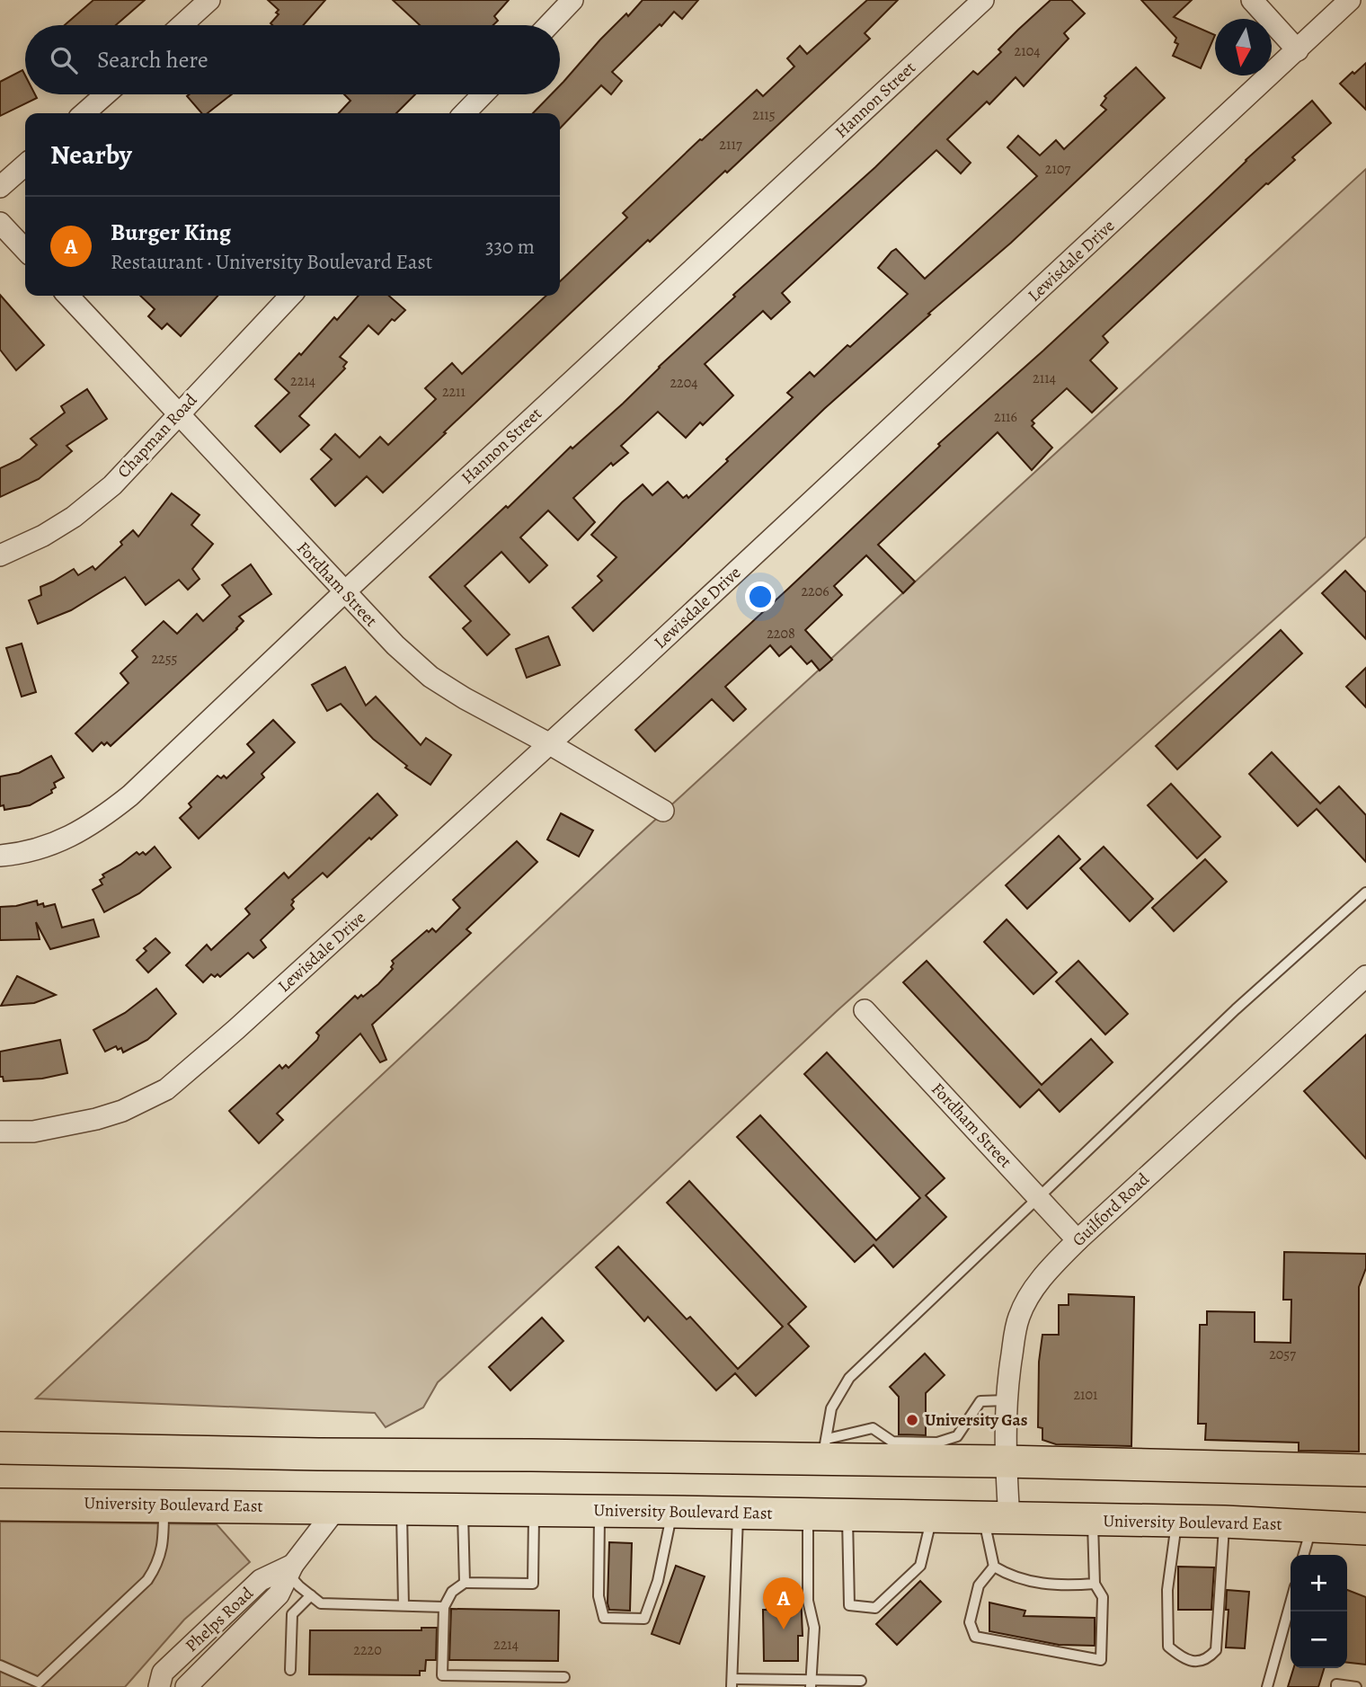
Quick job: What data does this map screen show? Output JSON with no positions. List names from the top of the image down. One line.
{"streets":{"main road":["University Boulevard East"],"street":["Hannon Street","Lewisdale Drive","Chapman Road","Fordham Street","Guilford Road","Phelps Road"]},"crossings":[["Hannon Street","Fordham Street"],["Lewisdale Drive","Fordham Street"],["Chapman Road","Fordham Street"],["Fordham Street","Guilford Road"],["Guilford Road","University Boulevard East"],["University Boulevard East","Phelps Road"]],"places":["University Gas"],"house_numbers":["2104","2115","2117","2107","2114","2214","2204","2211","2116","2206","2208","2255","2057","2101","2214","2220"],"north":"bottom","page":{"search":"Search here","heading":"Nearby","list":[{"mark":"A","name":"Burger King","note":"Restaurant · University Boulevard East","value":"330 m"}],"map_buttons":["+","−"],"pins":"A"}}
